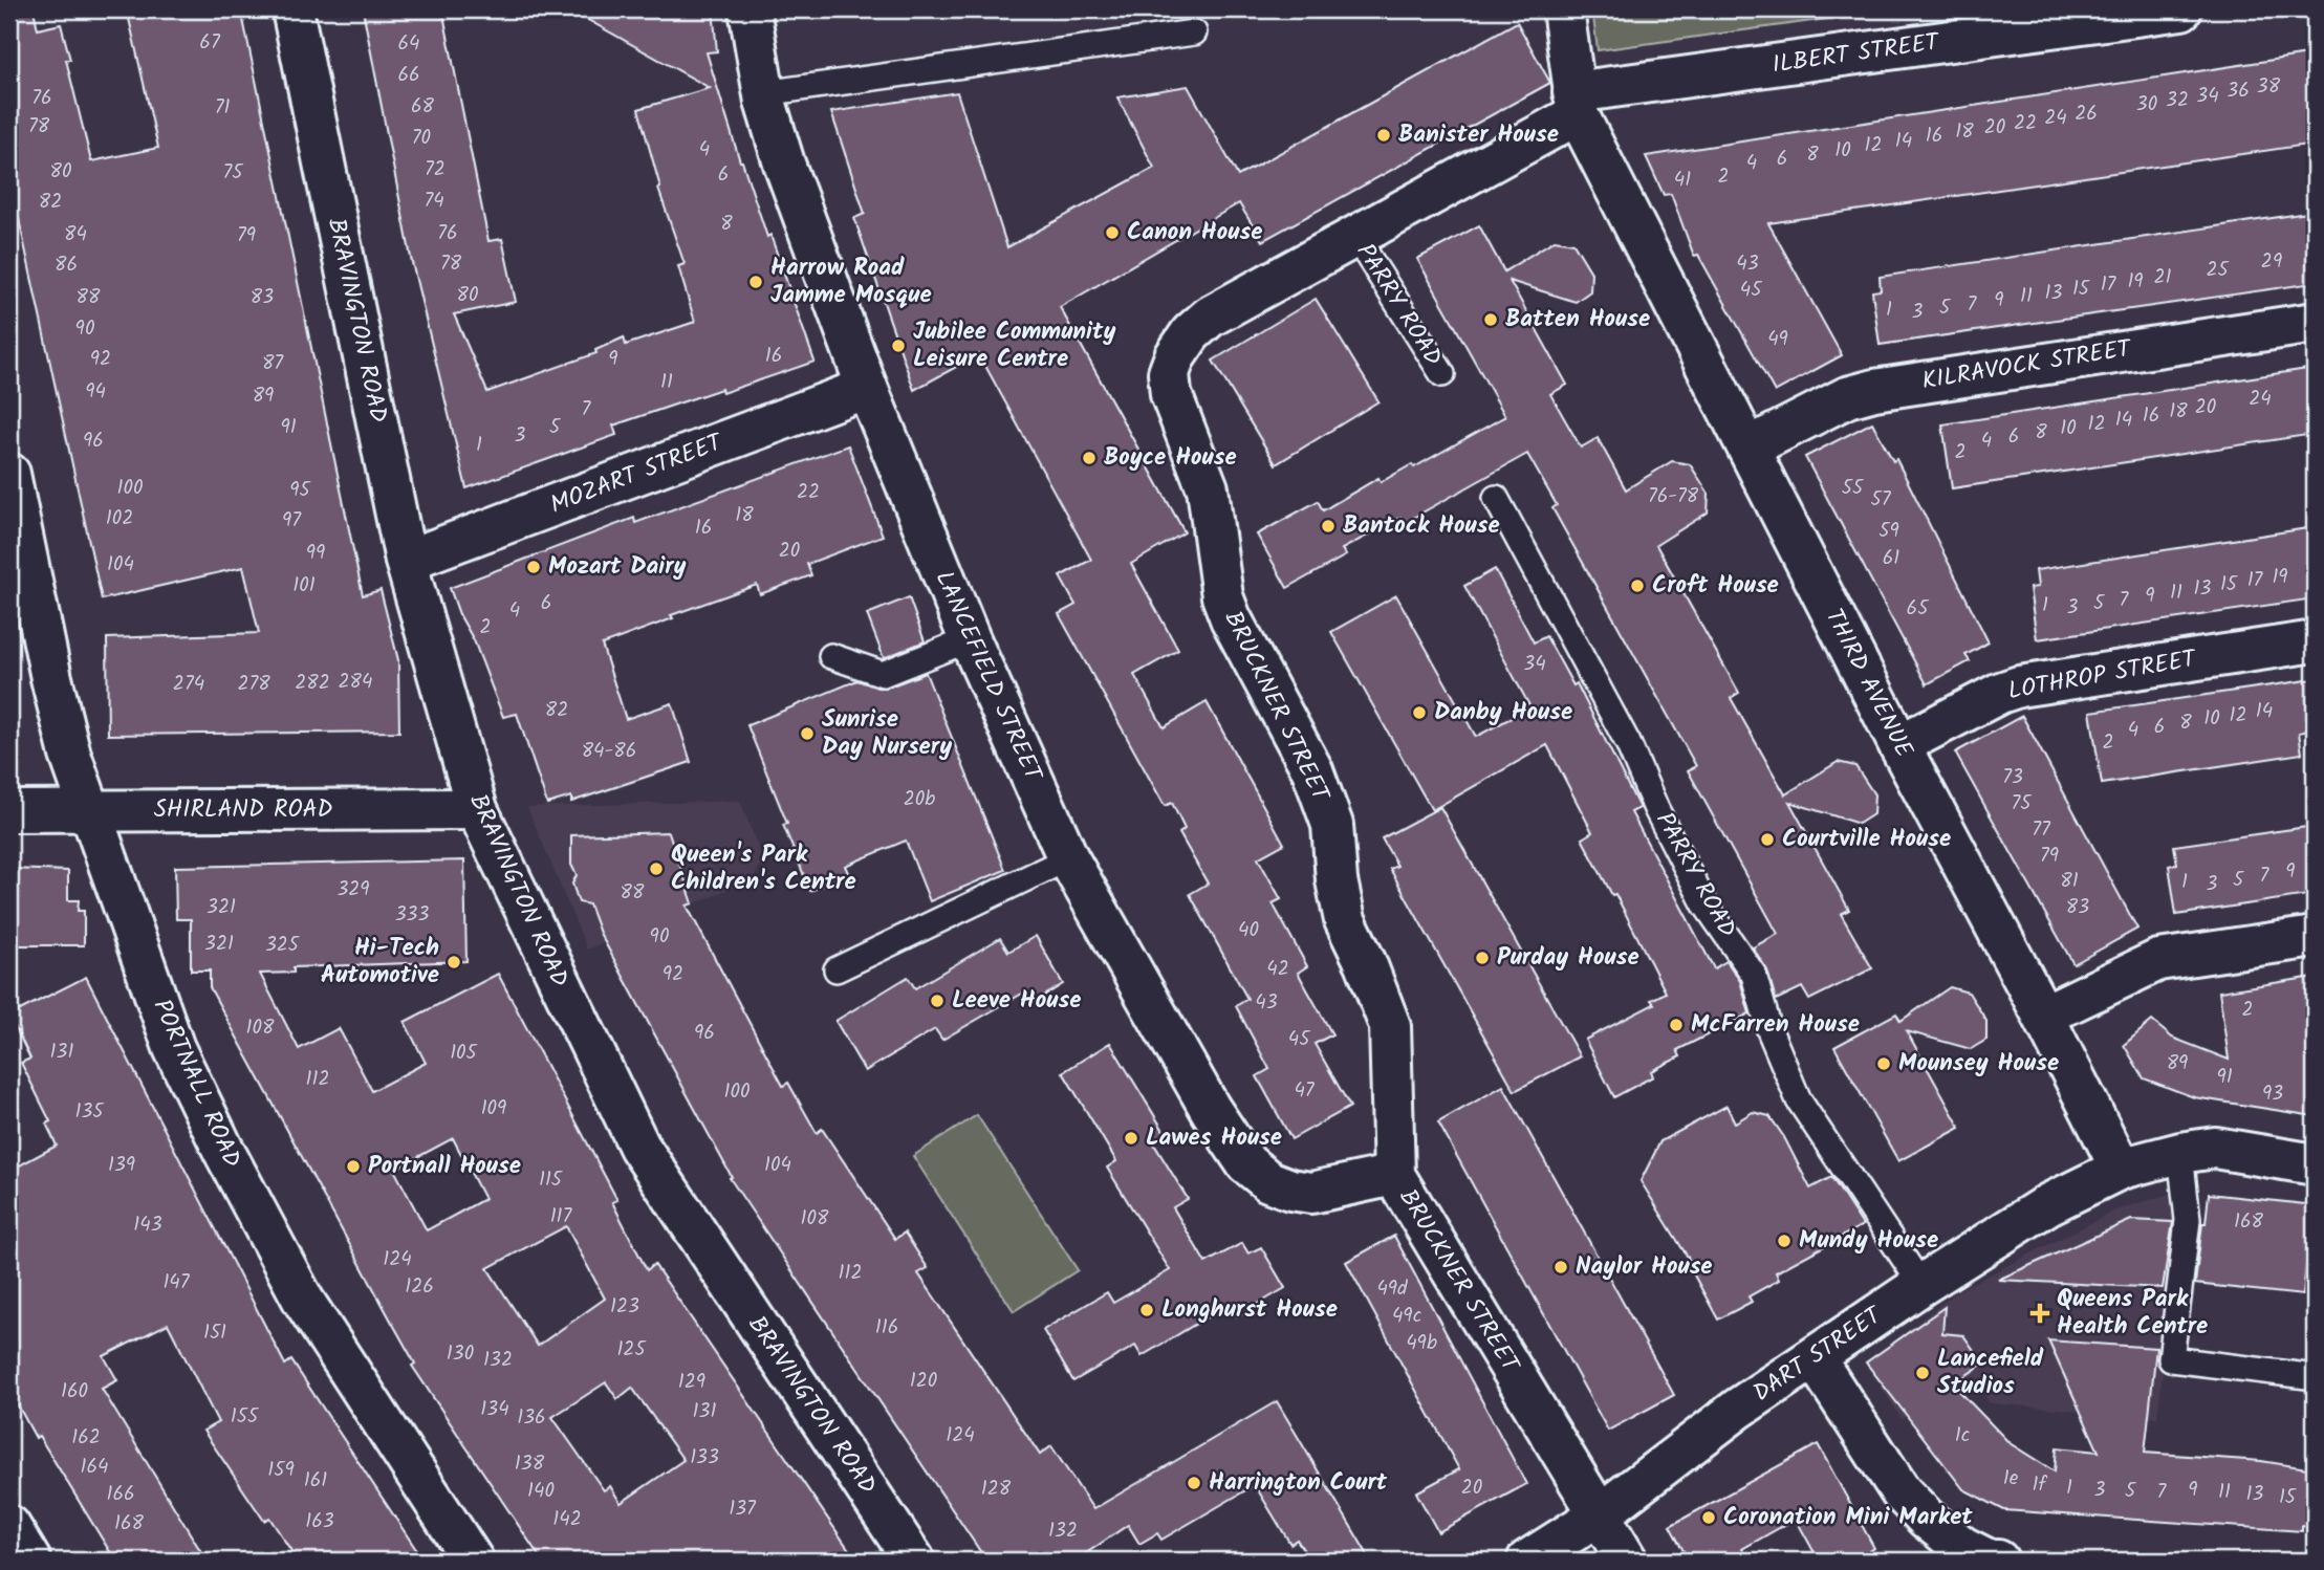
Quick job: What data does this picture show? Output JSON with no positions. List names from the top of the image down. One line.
{"streets":{"street":["ILBERT STREET","BRAVINGTON ROAD","KILRAVOCK STREET","MOZART STREET","LANCEFIELD STREET","LOTHROP STREET","THIRD AVENUE","BRUCKNER STREET","SHIRLAND ROAD","PORTNALL ROAD","DART STREET"],"lane":["PARRY ROAD"]},"crossings":[["ILBERT STREET","THIRD AVENUE"],["ILBERT STREET","BRUCKNER STREET"],["PARRY ROAD","BRUCKNER STREET"],["PARRY ROAD","DART STREET"],["BRAVINGTON ROAD","MOZART STREET"],["BRAVINGTON ROAD","SHIRLAND ROAD"],["KILRAVOCK STREET","THIRD AVENUE"],["MOZART STREET","LANCEFIELD STREET"],["LANCEFIELD STREET","BRUCKNER STREET"],["LOTHROP STREET","THIRD AVENUE"],["THIRD AVENUE","BRUCKNER STREET"],["THIRD AVENUE","DART STREET"],["BRUCKNER STREET","DART STREET"],["SHIRLAND ROAD","PORTNALL ROAD"]],"places":{"other":["Banister House","Canon House","Harrow Road Jamme Mosque","Batten House","Jubilee Community Leisure Centre","Boyce House","Bantock House","Mozart Dairy","Croft House","Danby House","Sunrise Day Nursery","Courtville House","Queen's Park Children's Centre","Purday House","Hi-Tech Automotive","Leeve House","McFarren House","Mounsey House","Lawes House","Portnall House","Mundy House","Naylor House","Longhurst House","Lancefield Studios","Harrington Court","Coronation Mini Market"],"health":["Queens Park Health Centre"]},"house_numbers":["67","64","66","38","36","34","76","32","30","68","71","26","24","22","78","20","18","16","70","14","12","4","10","8","6","4","72","80","75","6","2","41","74","82","8","76","84","79","29","78","43","86","25","21","19","17","15","45","13","80","11","88","83","9","7","5","1","3","90","49","16","92","9","87","11","94","89","24","20","7","18","16","14","12","91","5","10","8","3","6","96","4","1","2","100","55","95","22","76-78","57","18","102","97","16","59","20","99","61","104","19","17","15","101","13","11","9","7","6","5","1","3","65","4","2","34","284","282","274","278","82","14","12","10","8","6","4","2","84-86","73","20b","75","77","79","9","7","5","81","1","3","329","88","321","83","333","40","90","321","325","42","92","43","2","108","96","45","131","105","89","91","112","47","100","93","109","135","139","104","115","117","108","168","143","124","112","147","126","49d","123","49c","116","151","49b","125","130","132","120","129","160","134","131","155","136","124","1c","162","133","138","164","159","1e","161","1f","20","1","128","3","9","140","5","7","11","166","13","15","137","142","163","168","132"]}
